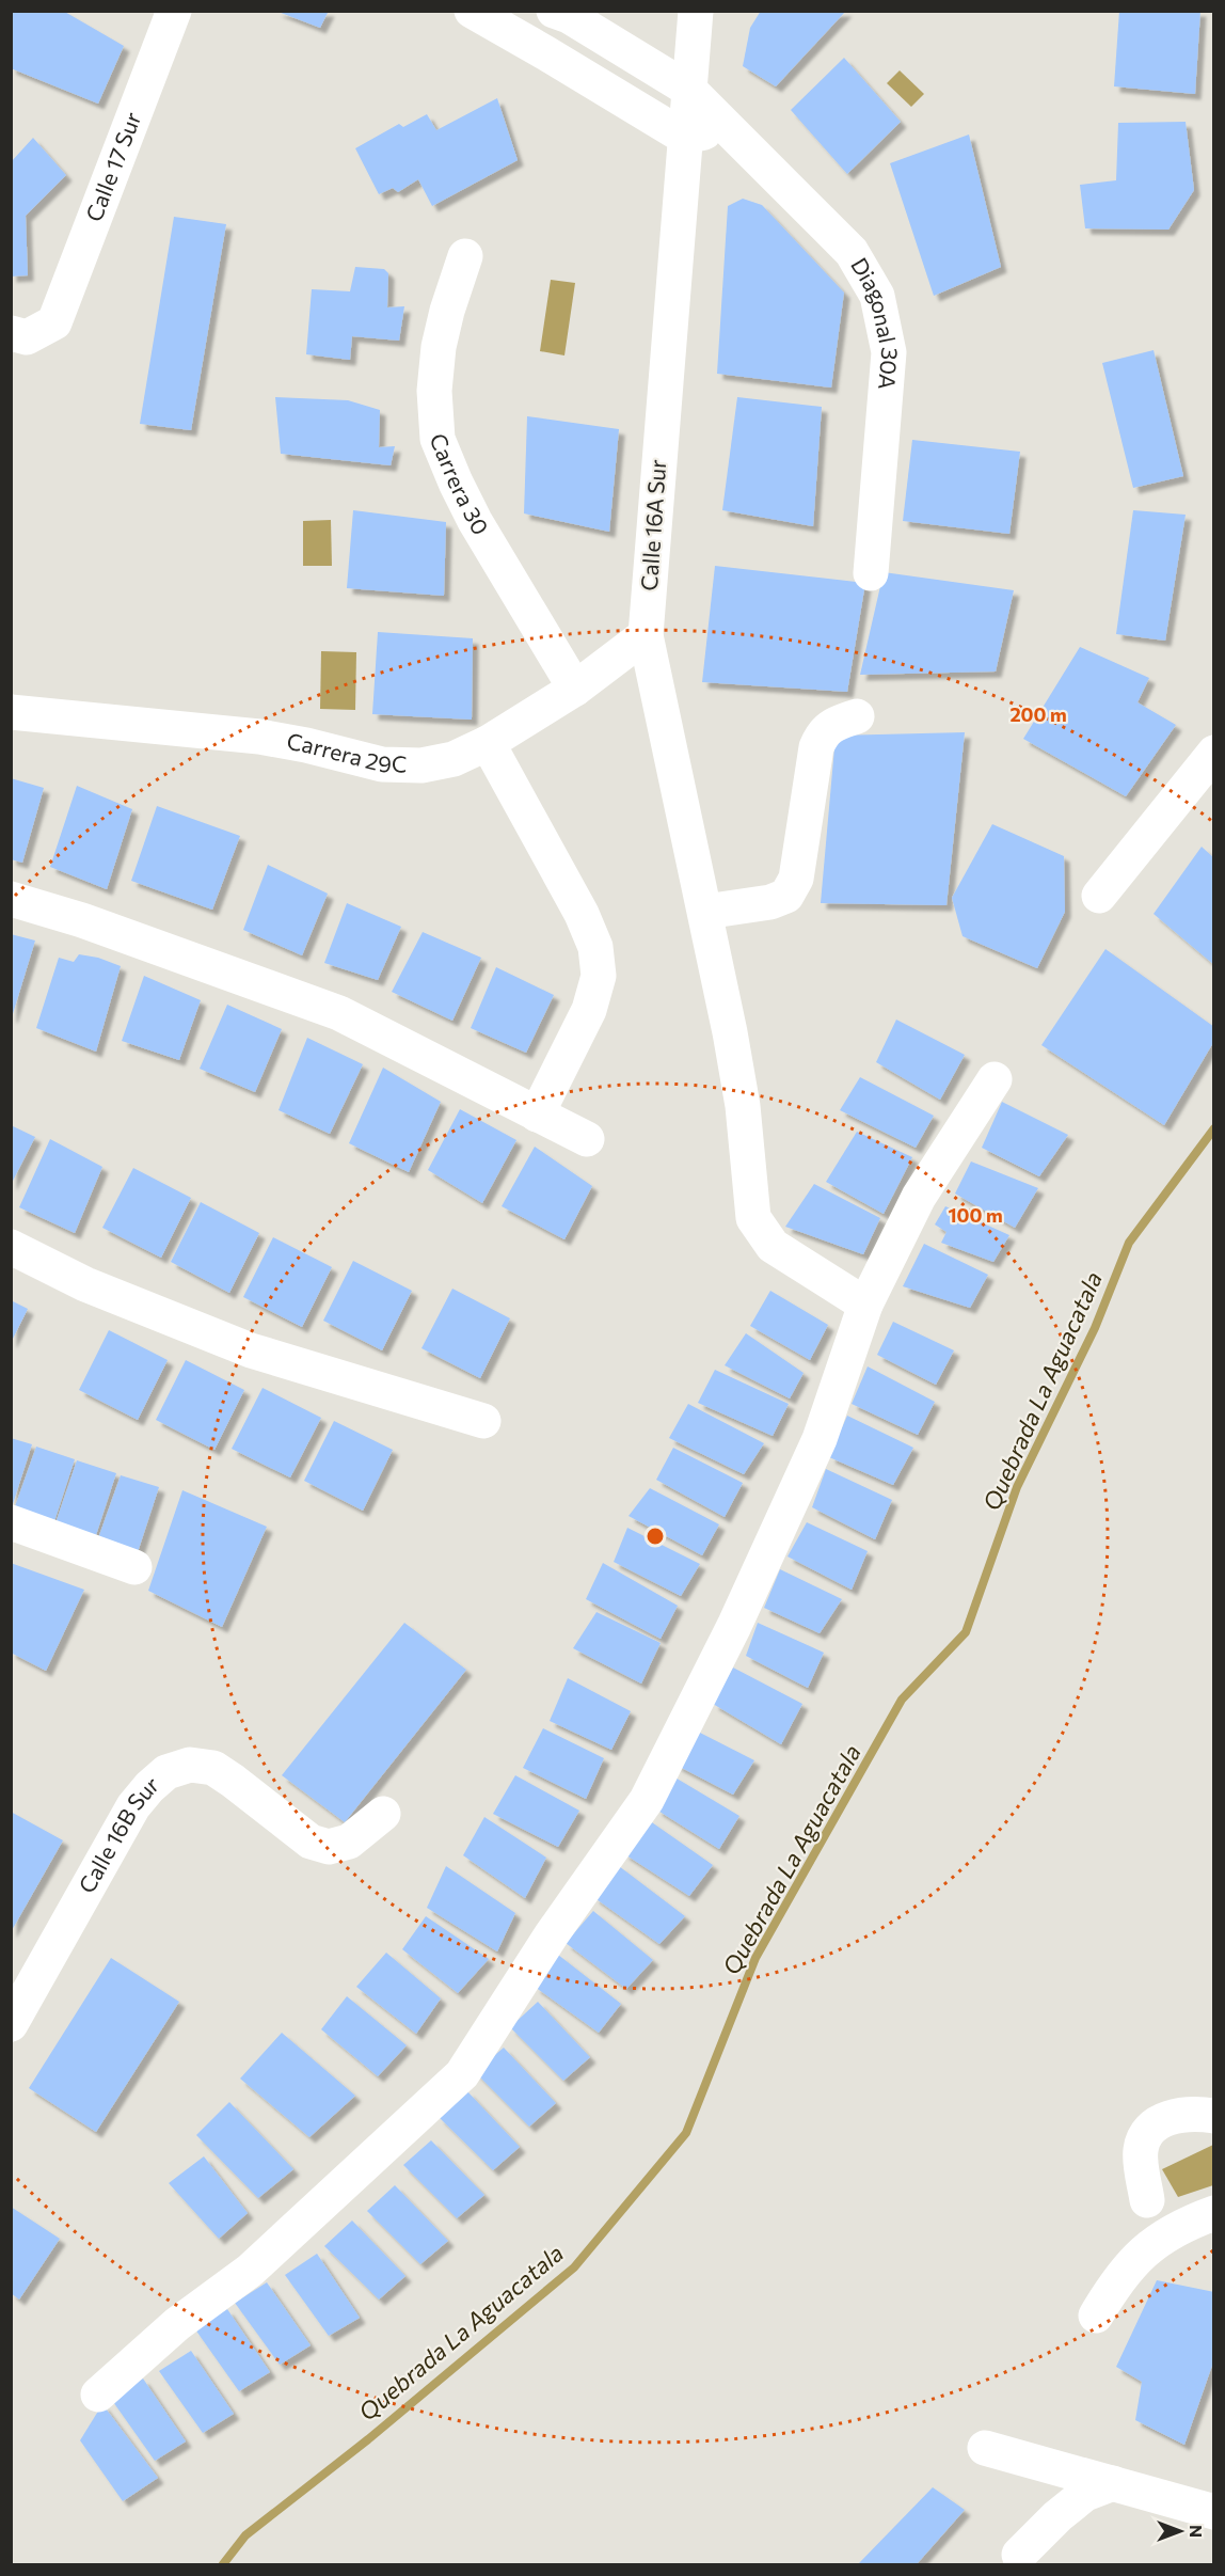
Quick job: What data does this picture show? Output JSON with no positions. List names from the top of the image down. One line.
{"streets":{"street":["Calle 17 Sur","Diagonal 30A","Carrera 30","Calle 16A Sur","Carrera 29C","Calle 16B Sur"]},"crossings":[["Diagonal 30A","Calle 16A Sur"],["Carrera 30","Carrera 29C"],["Calle 16A Sur","Carrera 29C"]],"water":["Quebrada La Aguacatala"],"north":"right","rings":["200 m","100 m"]}
